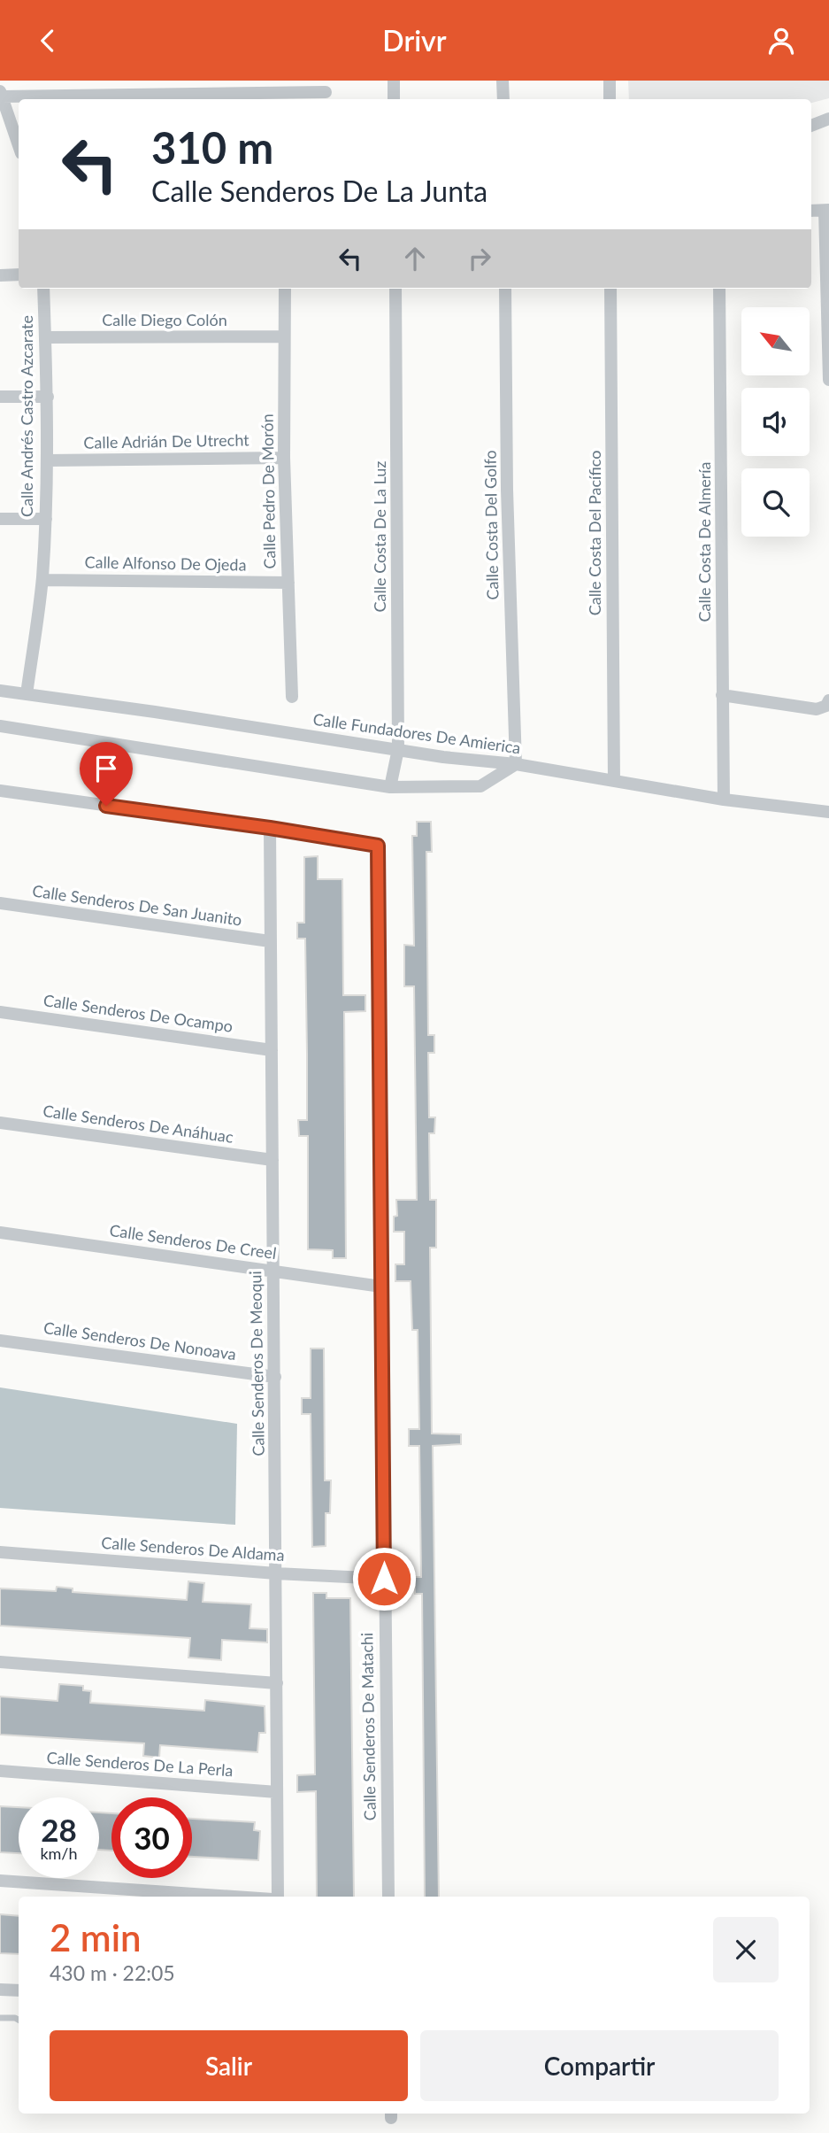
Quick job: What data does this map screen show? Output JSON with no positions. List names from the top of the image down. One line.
{"streets":{"street":["Calle Diego Colón","Calle Andrés Castro Azcarate","Calle Adrián De Utrecht","Calle Pedro De Morón","Calle Costa Del Golfo","Calle Costa Del Pacífico","Calle Costa De La Luz","Calle Costa De Almería","Calle Alfonso De Ojeda","Calle Fundadores De Amierica","Calle Senderos De San Juanito","Calle Senderos De Ocampo","Calle Senderos De Anáhuac","Calle Senderos De Creel","Calle Senderos De Nonoava","Calle Senderos De Meoqui","Calle Senderos De Aldama","Calle Senderos De Matachi","Calle Senderos De La Perla"]},"crossings":[["Calle Diego Colón","Calle Andrés Castro Azcarate"],["Calle Diego Colón","Calle Pedro De Morón"],["Calle Andrés Castro Azcarate","Calle Adrián De Utrecht"],["Calle Andrés Castro Azcarate","Calle Alfonso De Ojeda"],["Calle Andrés Castro Azcarate","Calle Fundadores De Amierica"],["Calle Adrián De Utrecht","Calle Pedro De Morón"],["Calle Pedro De Morón","Calle Alfonso De Ojeda"],["Calle Costa Del Golfo","Calle Fundadores De Amierica"],["Calle Costa Del Pacífico","Calle Fundadores De Amierica"],["Calle Costa De La Luz","Calle Fundadores De Amierica"],["Calle Costa De Almería","Calle Fundadores De Amierica"],["Calle Senderos De San Juanito","Calle Senderos De Meoqui"],["Calle Senderos De Ocampo","Calle Senderos De Meoqui"],["Calle Senderos De Anáhuac","Calle Senderos De Meoqui"],["Calle Senderos De Creel","Calle Senderos De Meoqui"],["Calle Senderos De Creel","Calle Senderos De Matachi"],["Calle Senderos De Nonoava","Calle Senderos De Meoqui"],["Calle Senderos De Meoqui","Calle Senderos De Aldama"],["Calle Senderos De Meoqui","Calle Senderos De Matachi"],["Calle Senderos De Meoqui","Calle Senderos De La Perla"],["Calle Senderos De Aldama","Calle Senderos De Matachi"]],"north":"top left","page":{"header":"Drivr","turn":["310 m","Calle Senderos De La Junta"],"speed":"28 km/h","limit":"30","heading":["2 min","430 m · 22:05"],"buttons":["Salir","Compartir"]}}
